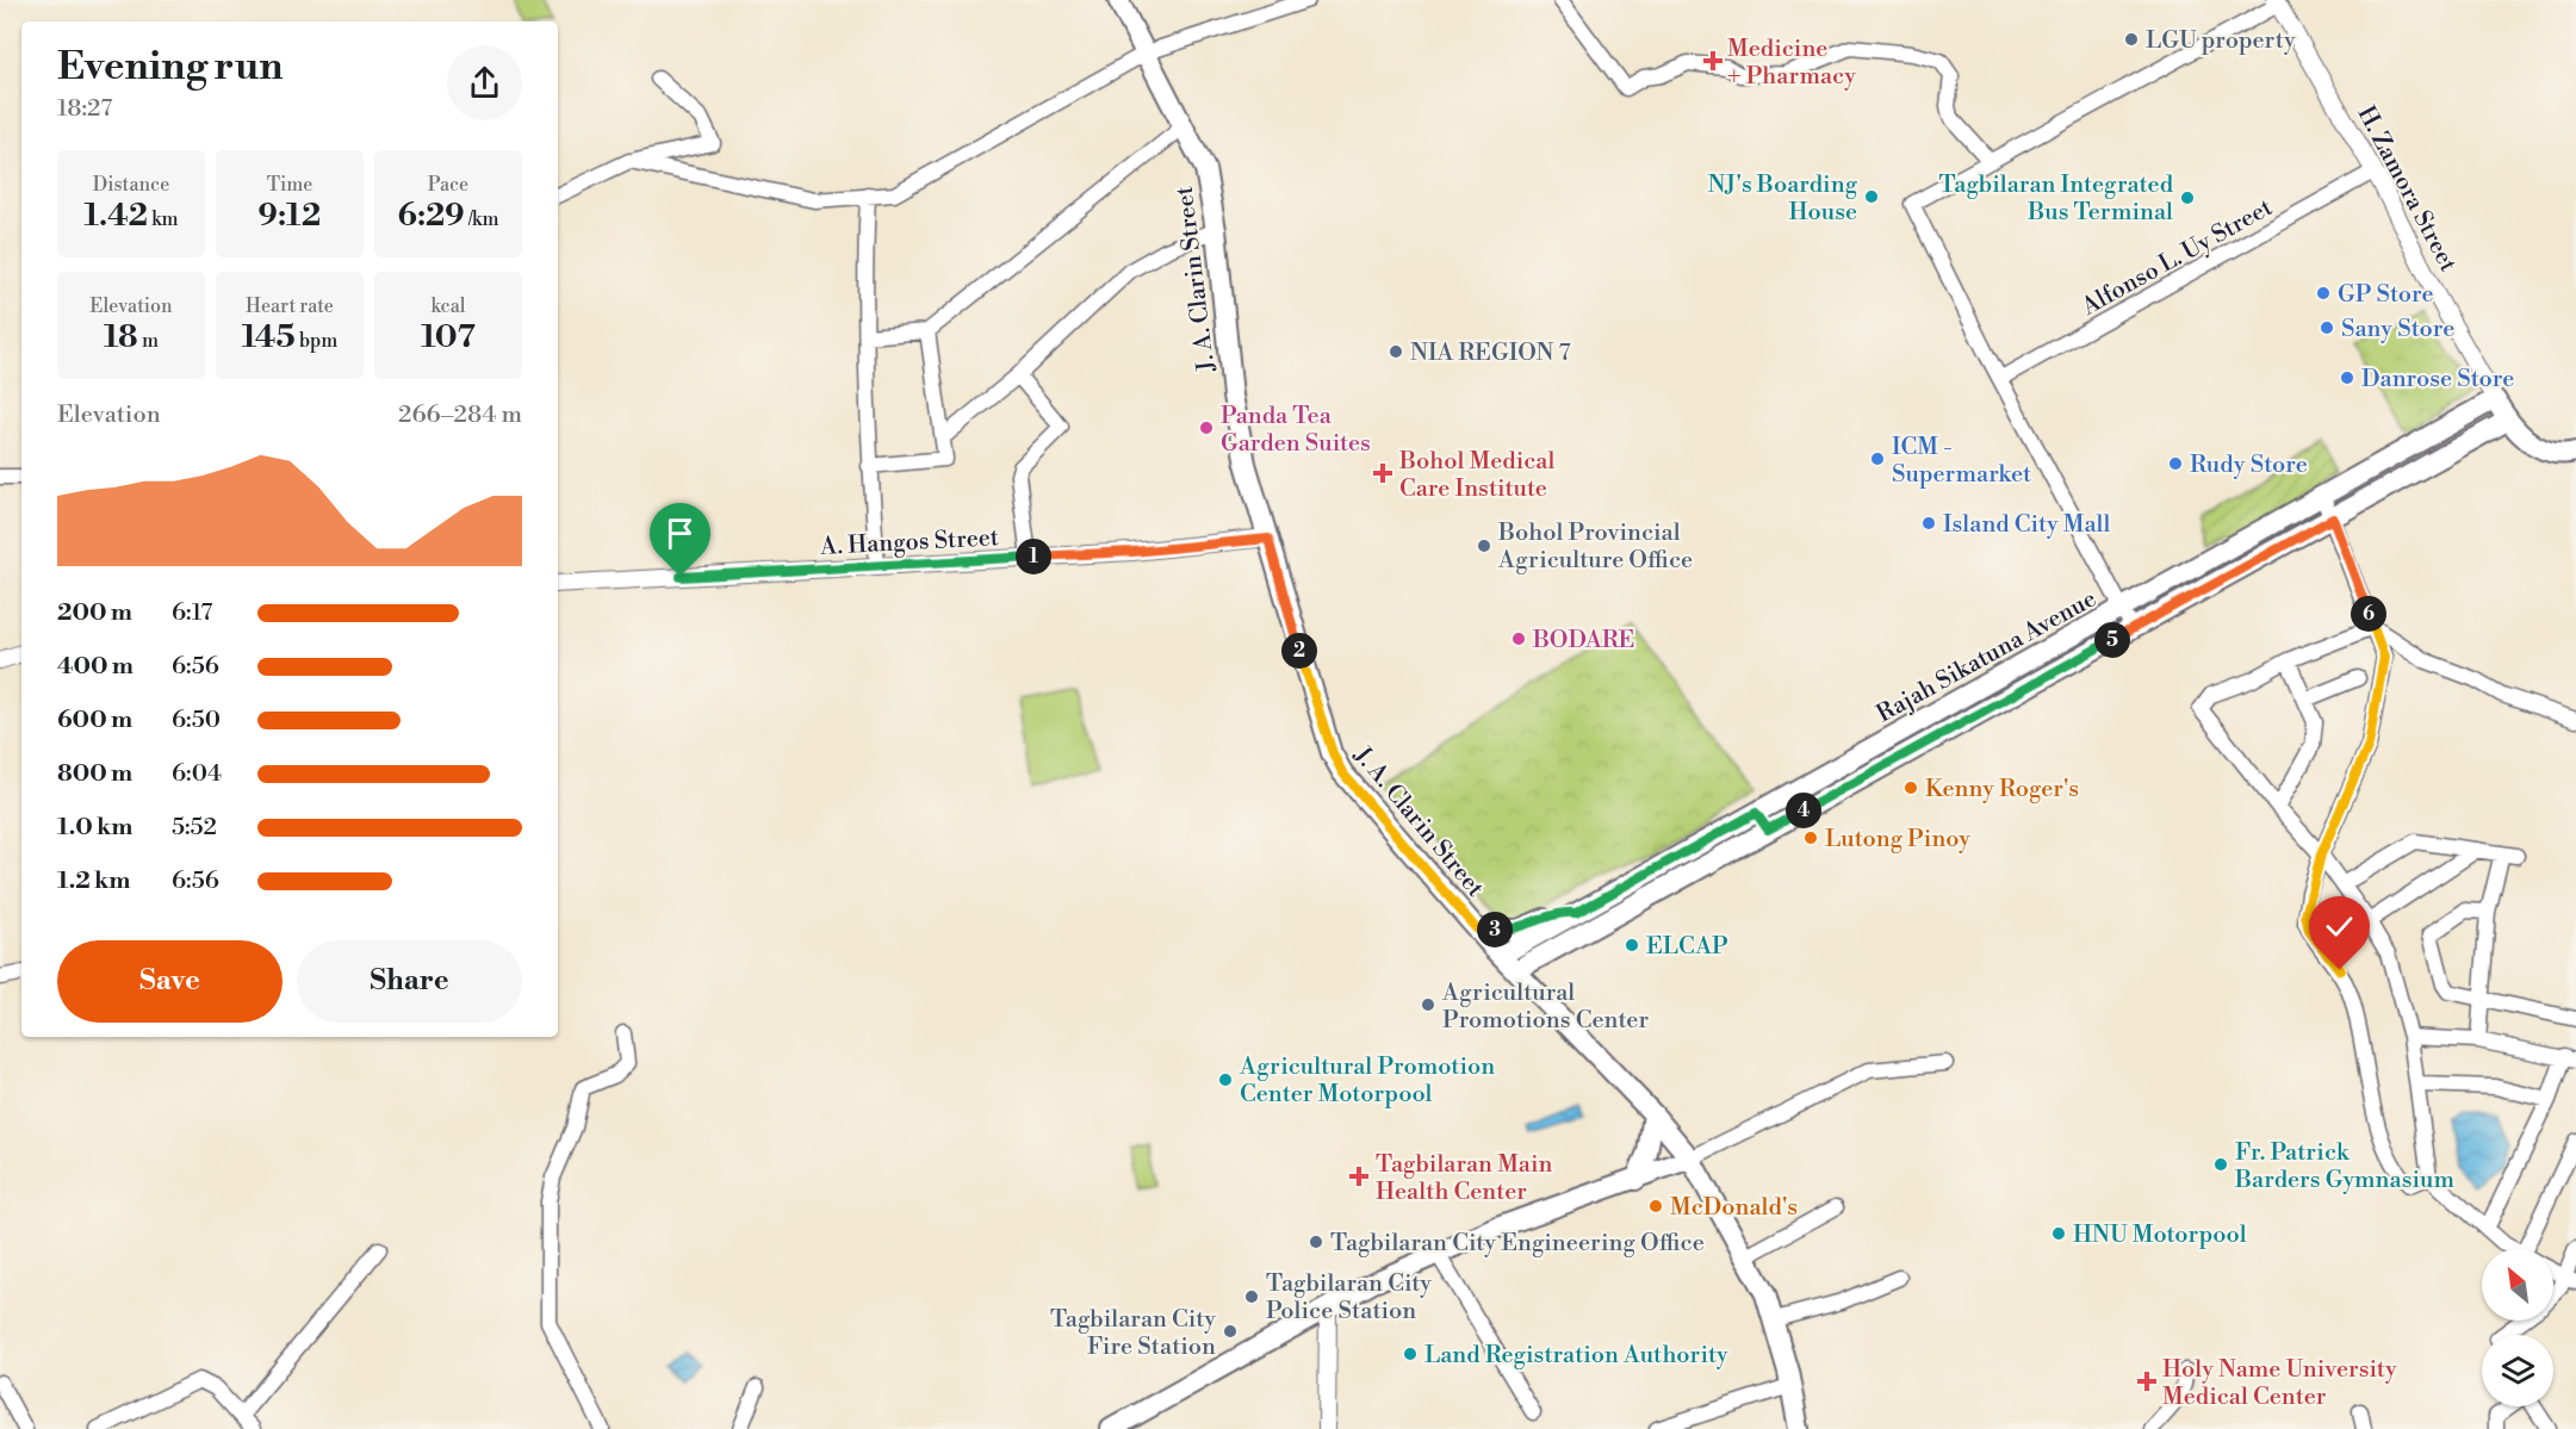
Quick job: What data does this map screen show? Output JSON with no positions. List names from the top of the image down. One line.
{"streets":{"main road":["J. A. Clarin Street","Rajah Sikatuna Avenue"],"street":["H. Zamora Street","Alfonso L. Uy Street","A. Hangos Street"]},"crossings":[["H. Zamora Street","Alfonso L. Uy Street"],["H. Zamora Street","Rajah Sikatuna Avenue"],["J. A. Clarin Street","A. Hangos Street"],["J. A. Clarin Street","Rajah Sikatuna Avenue"]],"places":{"other":["LGU property","NJ's Boarding House","Tagbilaran Integrated Bus Terminal","GP Store","Sany Store","NIA REGION 7","Danrose Store","Panda Tea Garden Suites","ICM - Supermarket","Rudy Store","Island City Mall","Bohol Provincial Agriculture Office","BODARE","Kenny Roger's","Lutong Pinoy","ELCAP","Agricultural Promotions Center","Agricultural Promotion Center Motorpool","Fr. Patrick Barders Gymnasium","McDonald's","HNU Motorpool","Tagbilaran City Engineering Office","Tagbilaran City Police Station","Tagbilaran City Fire Station","Land Registration Authority"],"health":["Medicine + Pharmacy","Bohol Medical Care Institute","Tagbilaran Main Health Center","Holy Name University Medical Center"]},"north":"top left","page":{"heading":["Evening run","18:27"],"stats":[["Distance","1.42 km"],["Time","9:12"],["Pace","6:29 /km"],["Elevation","18 m"],["Heart rate","145 bpm"],["kcal","107"]],"chart":["Elevation","266–284 m"],"pins":["1","6","5","2","4","3"],"list":[{"name":"200 m","note":"6:17"},{"name":"400 m","note":"6:56"},{"name":"600 m","note":"6:50"},{"name":"800 m","note":"6:04"},{"name":"1.0 km","note":"5:52"},{"name":"1.2 km","note":"6:56"}],"buttons":["Save","Share"]}}
